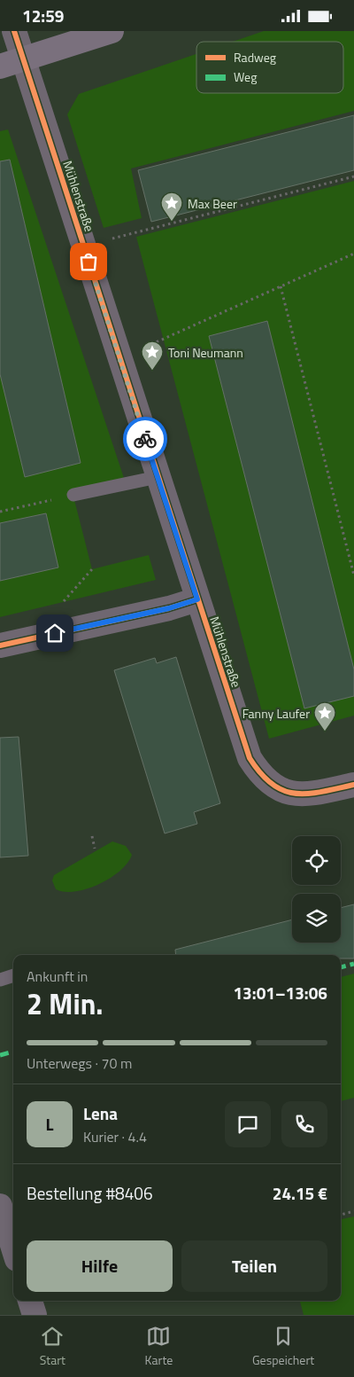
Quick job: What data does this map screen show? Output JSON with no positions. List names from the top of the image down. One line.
{"streets":{"street":["Mühlenstraße"]},"places":{"place":["Max Beer","Toni Neumann","Fanny Laufer"]},"legend":["Radweg","Weg"],"page":{"status":"12:59","heading":["2 Min.","Ankunft in","13:01–13:06"],"panel":["Lena","Kurier · 4.4","Bestellung #8406","24.15 €"],"bar":"Unterwegs · 70 m","round":"L","buttons":["Hilfe","Teilen"],"tabs":["Start","Karte","Gespeichert"]}}
